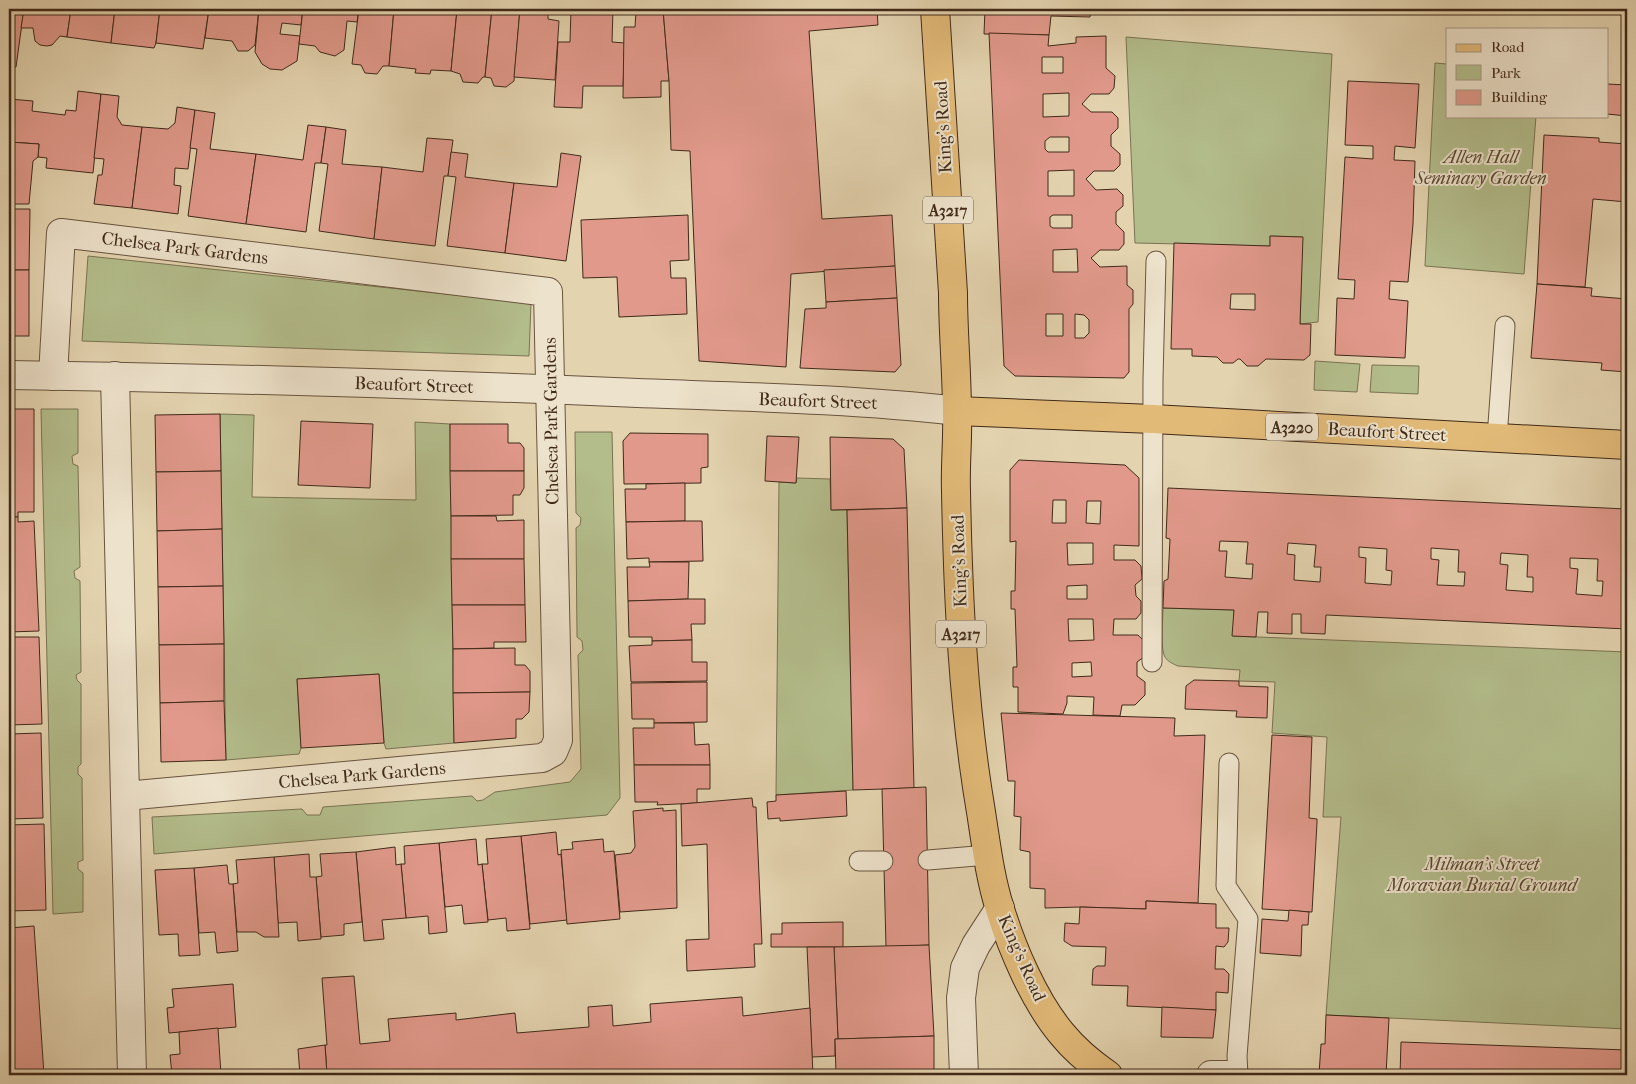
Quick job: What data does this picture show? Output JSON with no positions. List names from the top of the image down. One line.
{"streets":{"main road":["King's Road","A3217","Beaufort Street","A3220"],"street":["Chelsea Park Gardens"]},"crossings":[["King's Road","Beaufort Street"],["Chelsea Park Gardens","Beaufort Street"]],"parks":["Allen Hall Seminary Garden","Milman's Street Moravian Burial Ground"],"legend":["Road","Park","Building"]}
